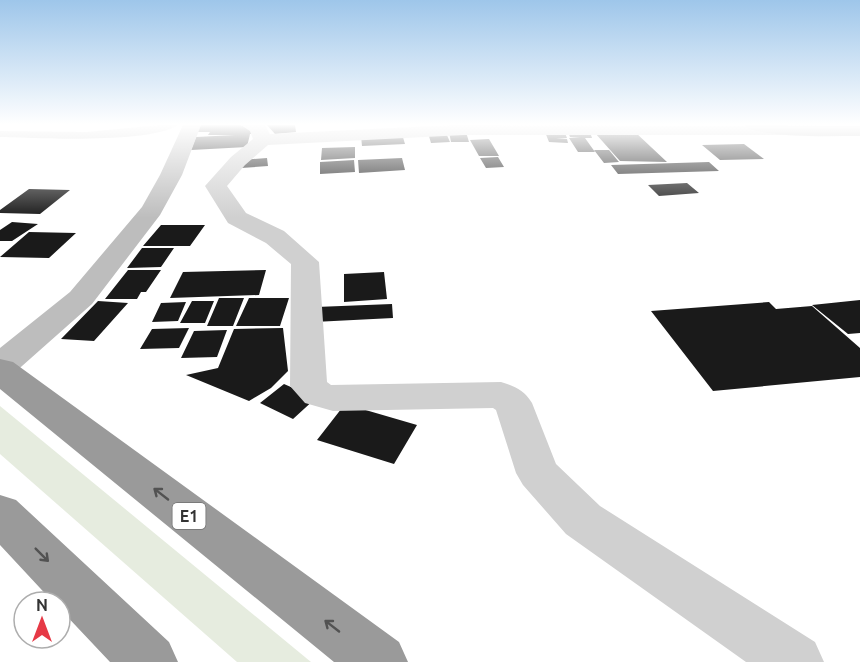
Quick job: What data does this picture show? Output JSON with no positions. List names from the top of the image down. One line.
{"streets":{"highway":["E1"]},"north":"top"}
